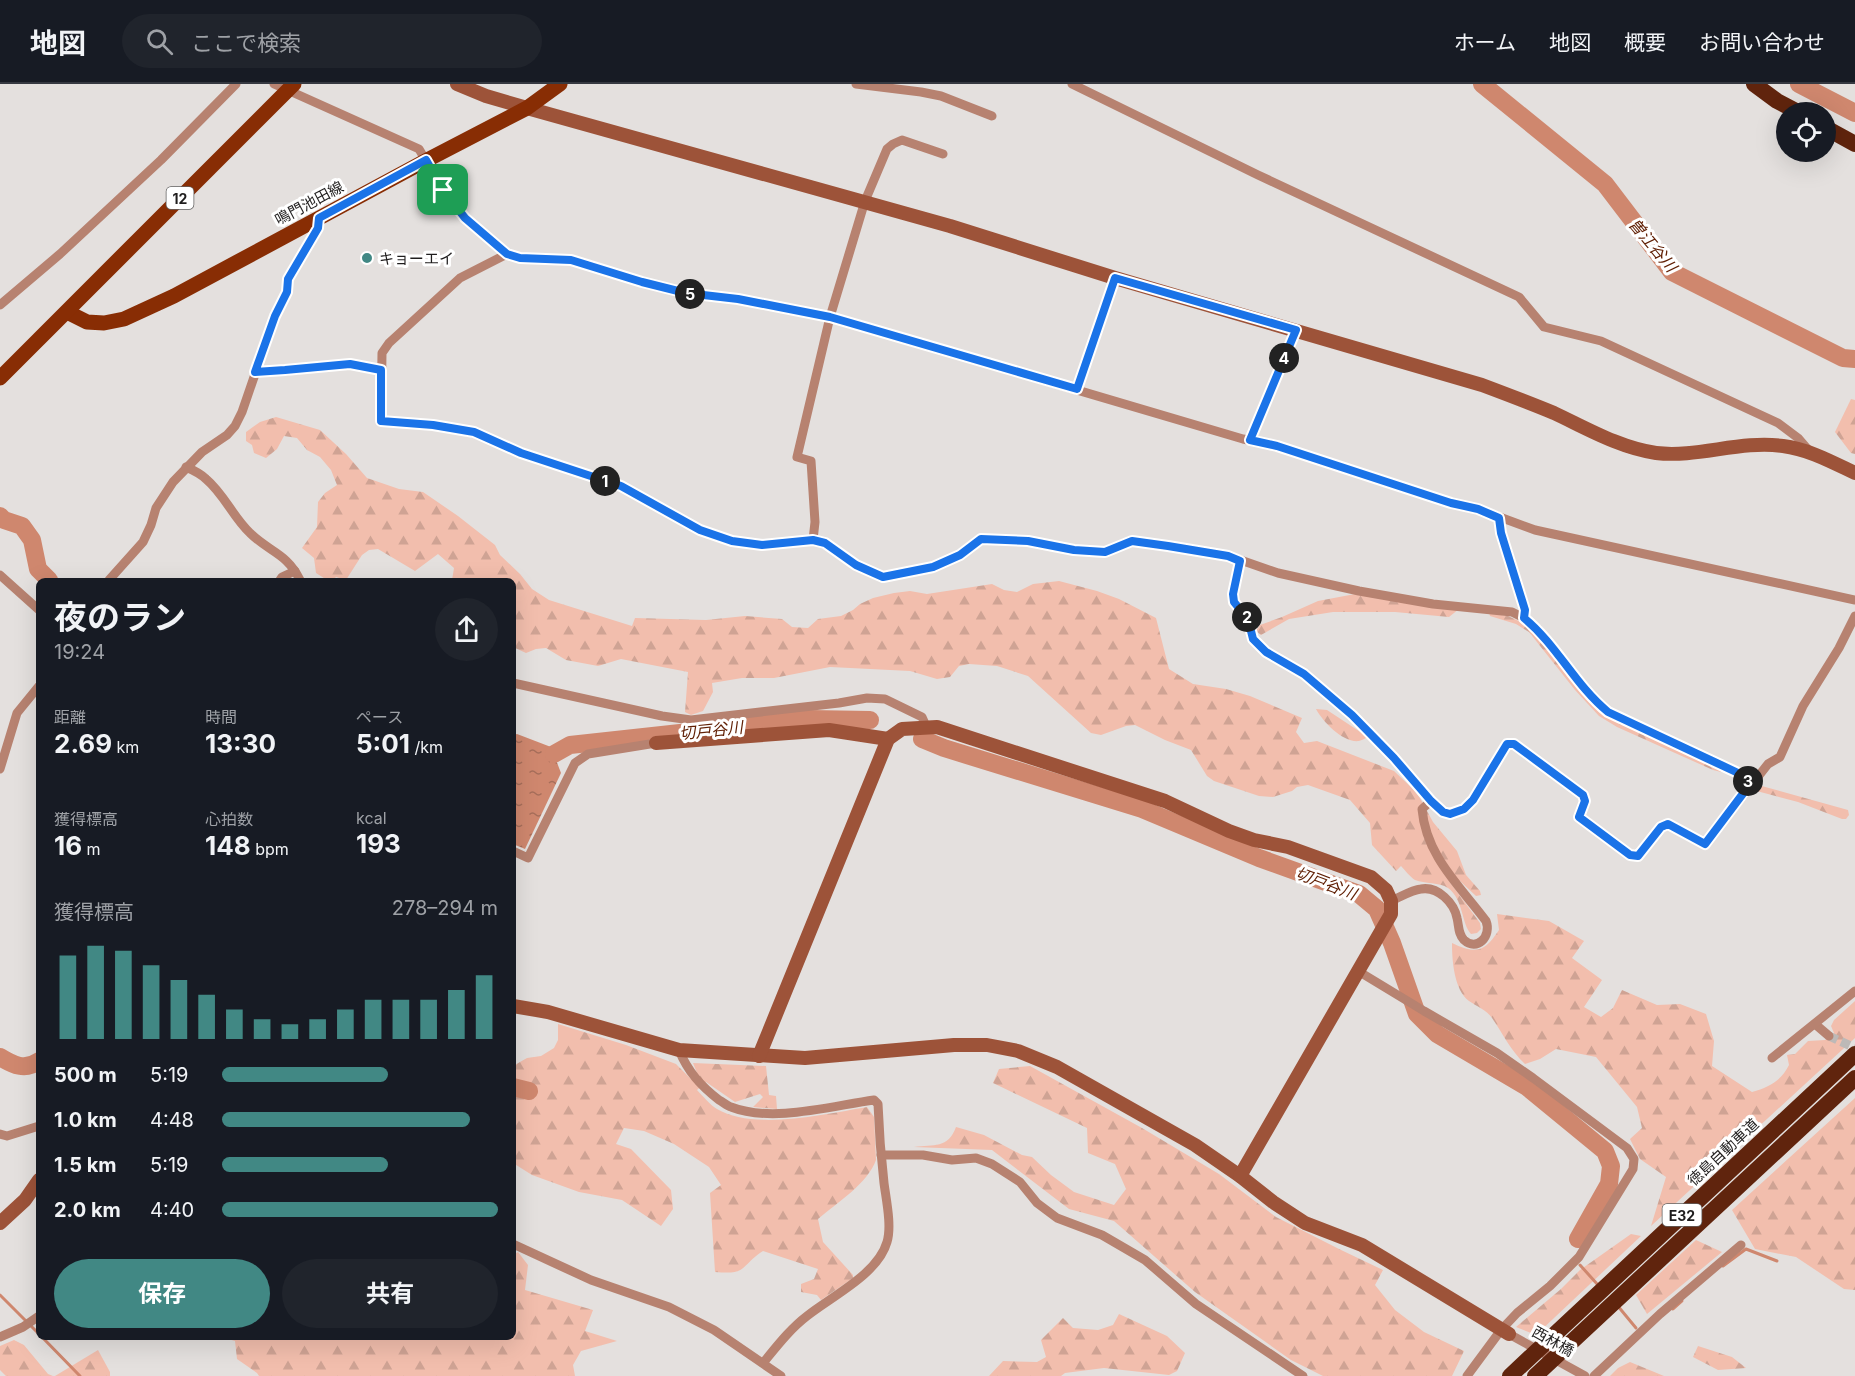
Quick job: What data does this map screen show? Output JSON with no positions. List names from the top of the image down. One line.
{"streets":{"highway":["徳島自動車道","E32"],"main road":["12","鳴門池田線"],"street":["西林橋"]},"crossings":[["12","鳴門池田線"]],"water":["曽江谷川","切戸谷川"],"places":["キョーエイ"],"page":{"header":"地図","search":"ここで検索","nav":["ホーム","地図","概要","お問い合わせ"],"pins":["5","4","1","2","3"],"heading":["夜のラン","19:24"],"stats":[["距離","2.69 km"],["時間","13:30"],["ペース","5:01 /km"],["獲得標高","16 m"],["心拍数","148 bpm"],["kcal","193"]],"chart":["獲得標高","278–294 m"],"list":[{"name":"500 m","note":"5:19"},{"name":"1.0 km","note":"4:48"},{"name":"1.5 km","note":"5:19"},{"name":"2.0 km","note":"4:40"}],"buttons":["保存","共有"]}}
